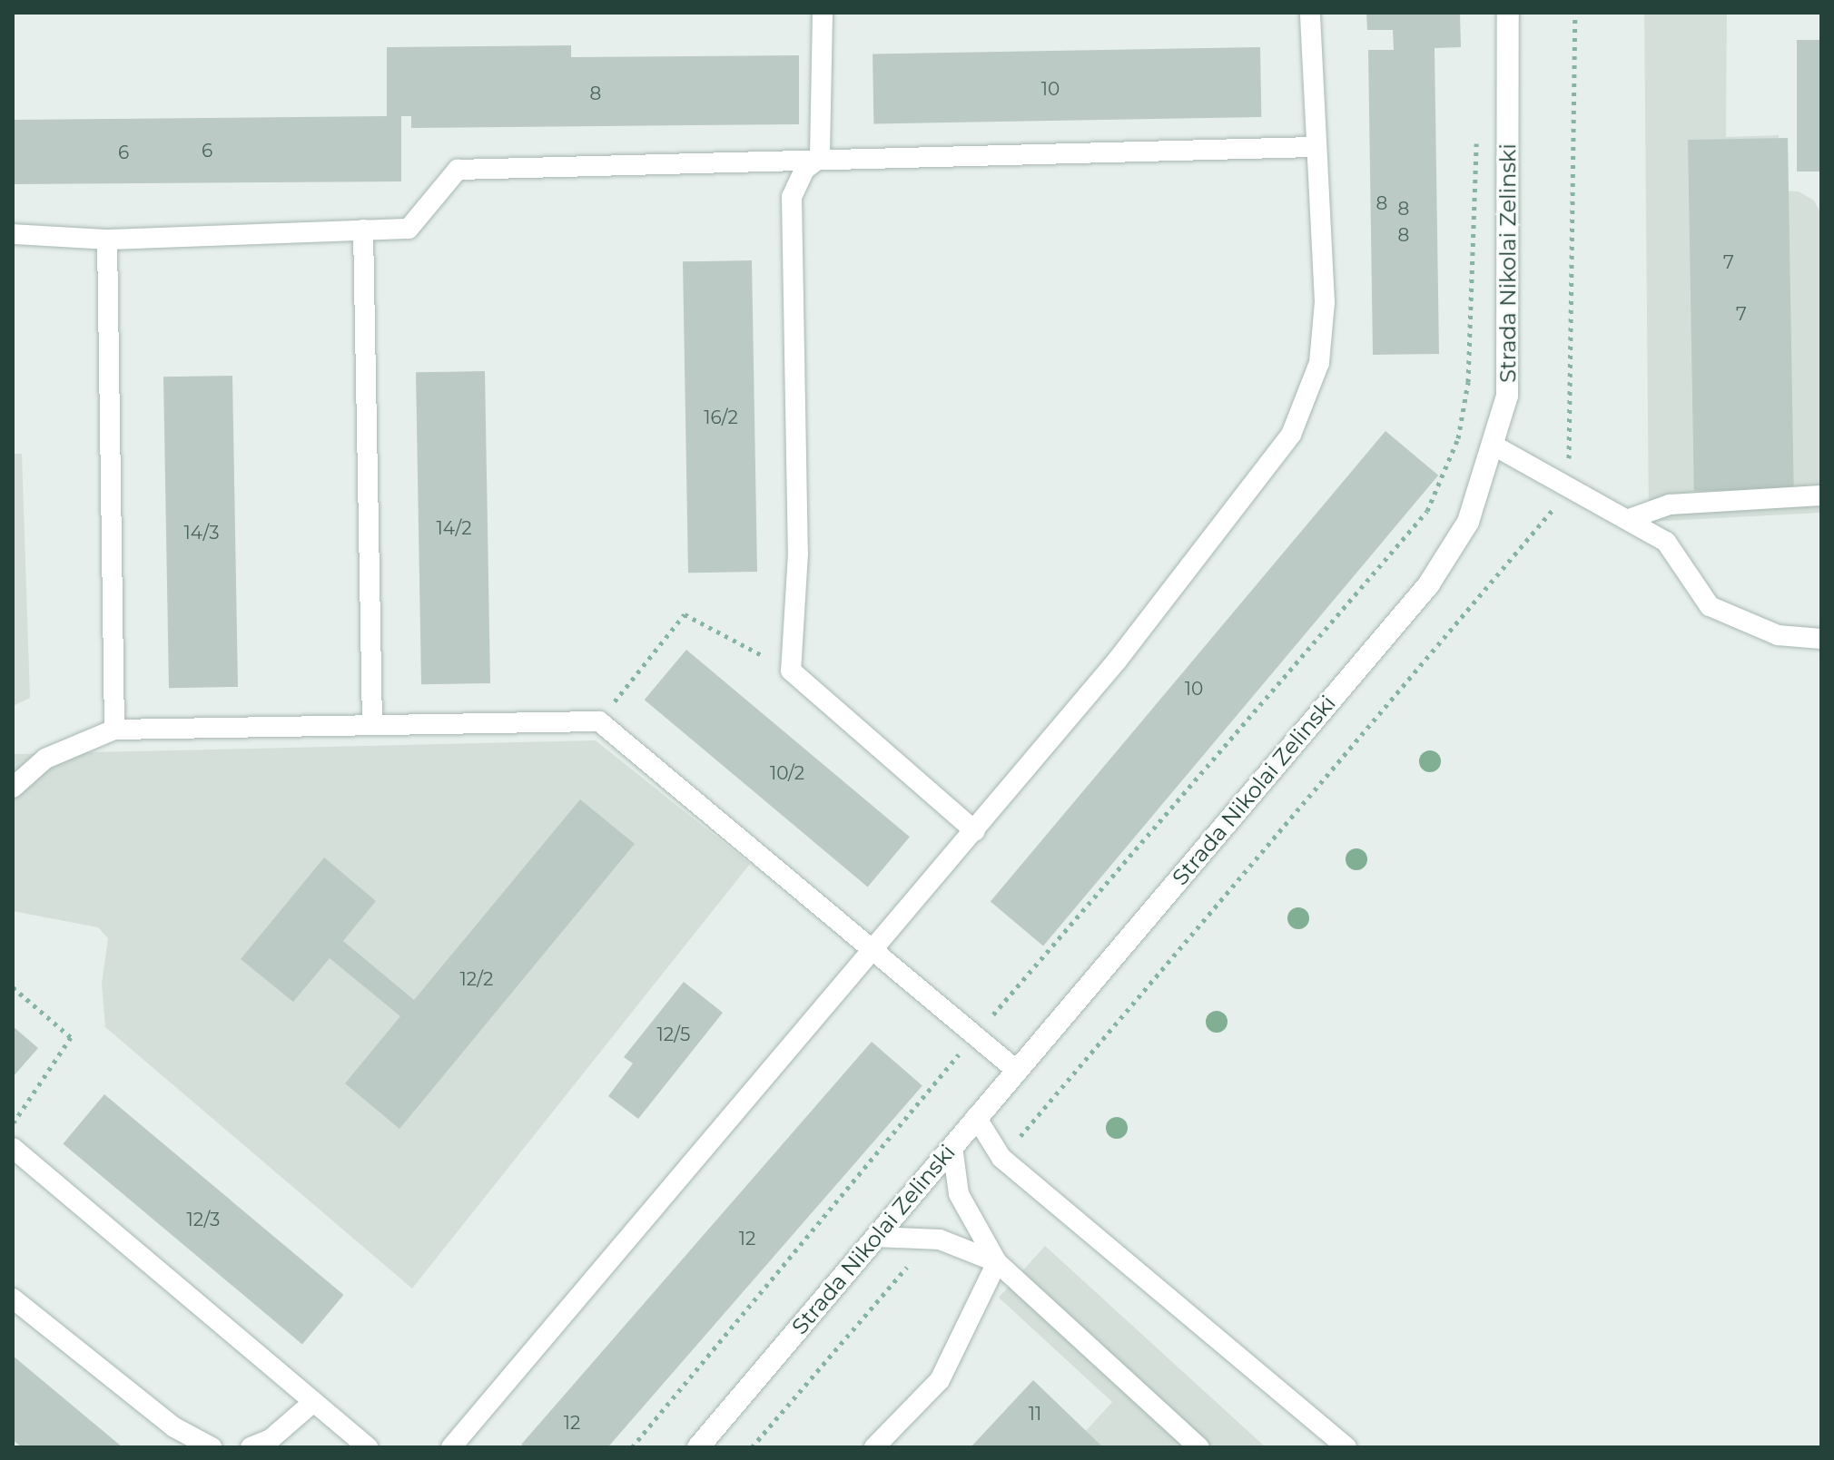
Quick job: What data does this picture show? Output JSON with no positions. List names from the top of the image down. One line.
{"streets":{"street":["Strada Nikolai Zelinski"]},"house_numbers":["10","8","6","6","8","8","8","7","7","16/2","14/2","14/3","10","10/2","12/2","12/5","12/3","12","11","12"]}
